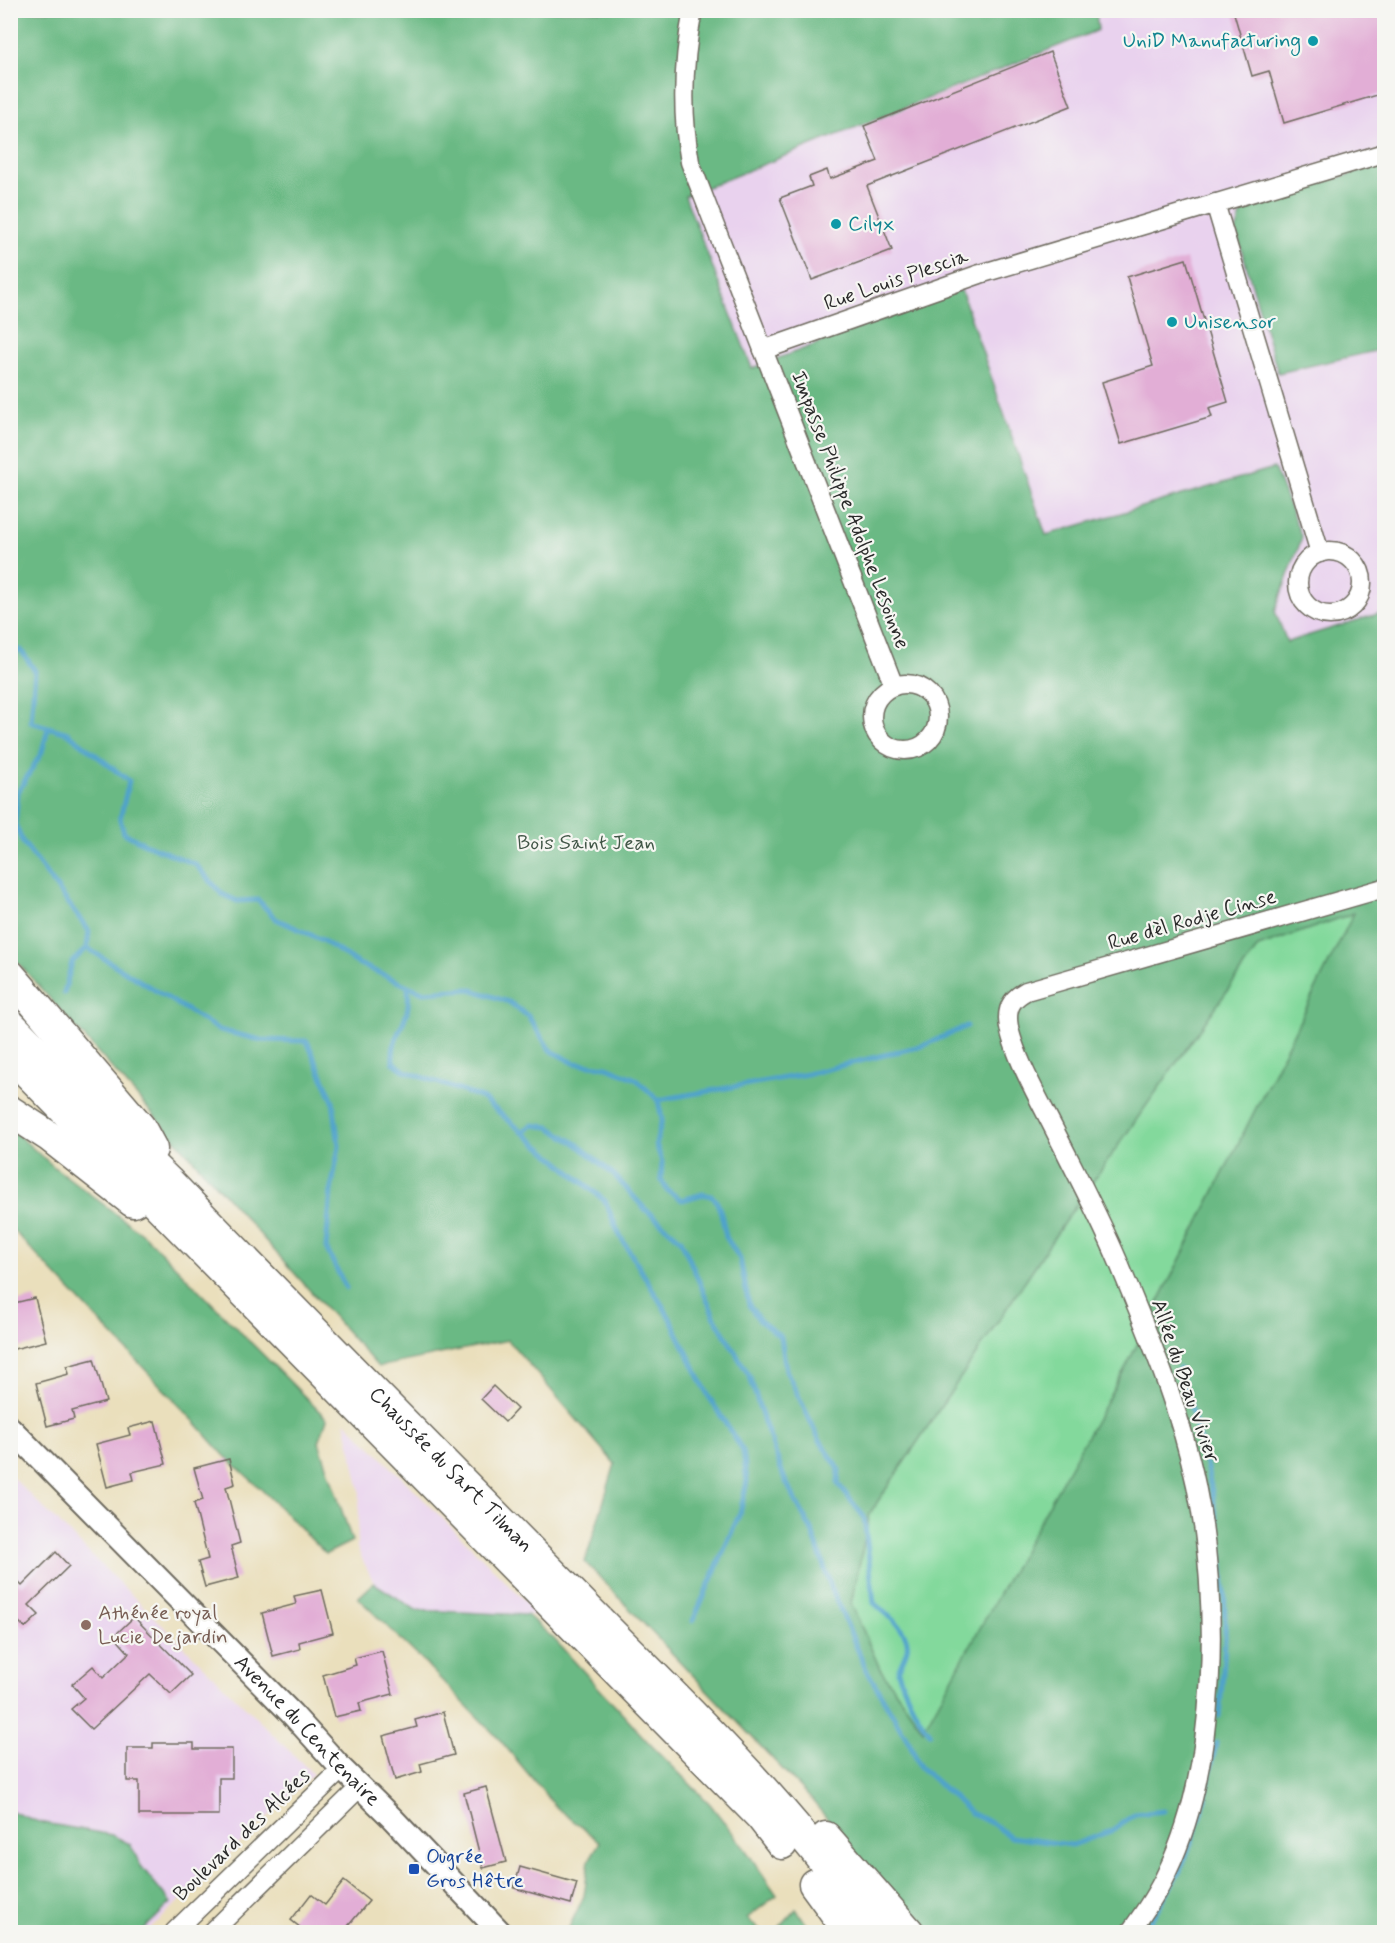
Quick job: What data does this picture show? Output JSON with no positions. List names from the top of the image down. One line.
{"streets":{"highway":["Chaussée du Sart Tilman"],"street":["Rue Louis Plescia","Impasse Philippe Adolphe Lesoinne","Rue dèl Rodje Cinse","Allée du Beau Vivier","Avenue du Centenaire","Boulevard des Alcées"]},"crossings":[["Rue Louis Plescia","Impasse Philippe Adolphe Lesoinne"],["Rue dèl Rodje Cinse","Allée du Beau Vivier"],["Avenue du Centenaire","Boulevard des Alcées"]],"parks":["Bois Saint Jean"],"places":{"other":["UniD Manufacturing","Cilyx","Unisensor","Athénée royal Lucie Dejardin"],"transit":["Ougrée Gros Hêtre"]}}
